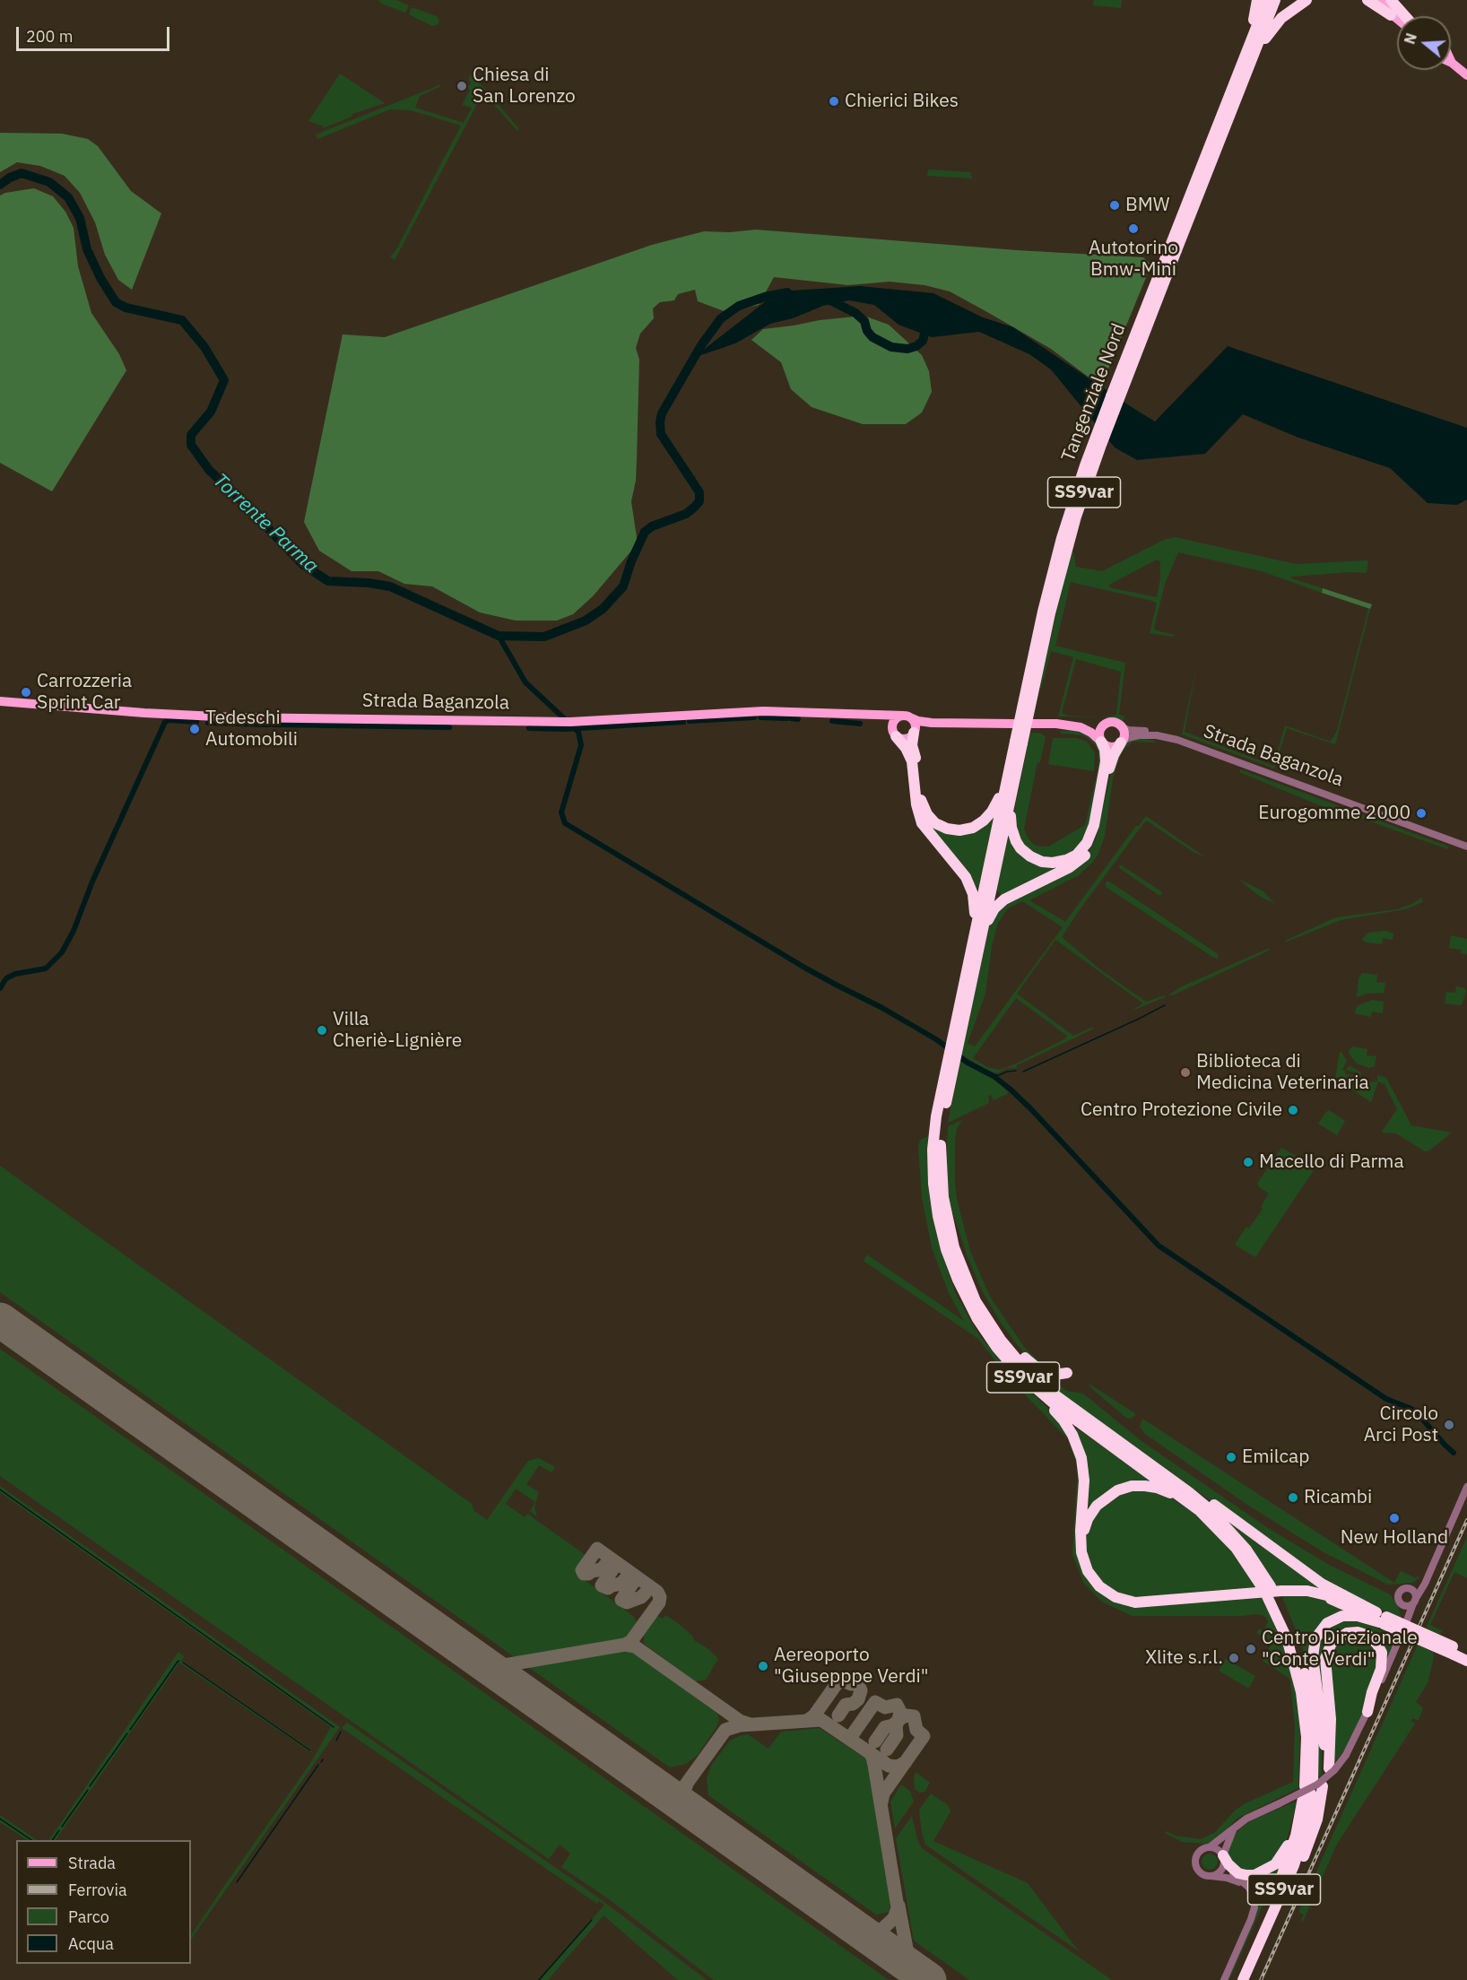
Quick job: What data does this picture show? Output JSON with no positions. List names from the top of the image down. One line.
{"streets":{"highway":["Tangenziale Nord","SS9var"],"main road":["Strada Baganzola"]},"crossings":[["Tangenziale Nord","SS9var"]],"water":["Torrente Parma"],"places":["Chiesa di San Lorenzo","Chierici Bikes","BMW","Autotorino Bmw-Mini","Carrozzeria Sprint Car","Tedeschi Automobili","Eurogomme 2000","Villa Cheriè-Lignière","Biblioteca di Medicina Veterinaria","Centro Protezione Civile","Macello di Parma","Circolo Arci Post","Emilcap","Ricambi","New Holland","Centro Direzionale \"Conte Verdi\"","Xlite s.r.l.","Aereoporto \"Giusepppe Verdi\""],"legend":["Strada","Ferrovia","Parco","Acqua"],"scale_bar":"200 m","north":"left"}
